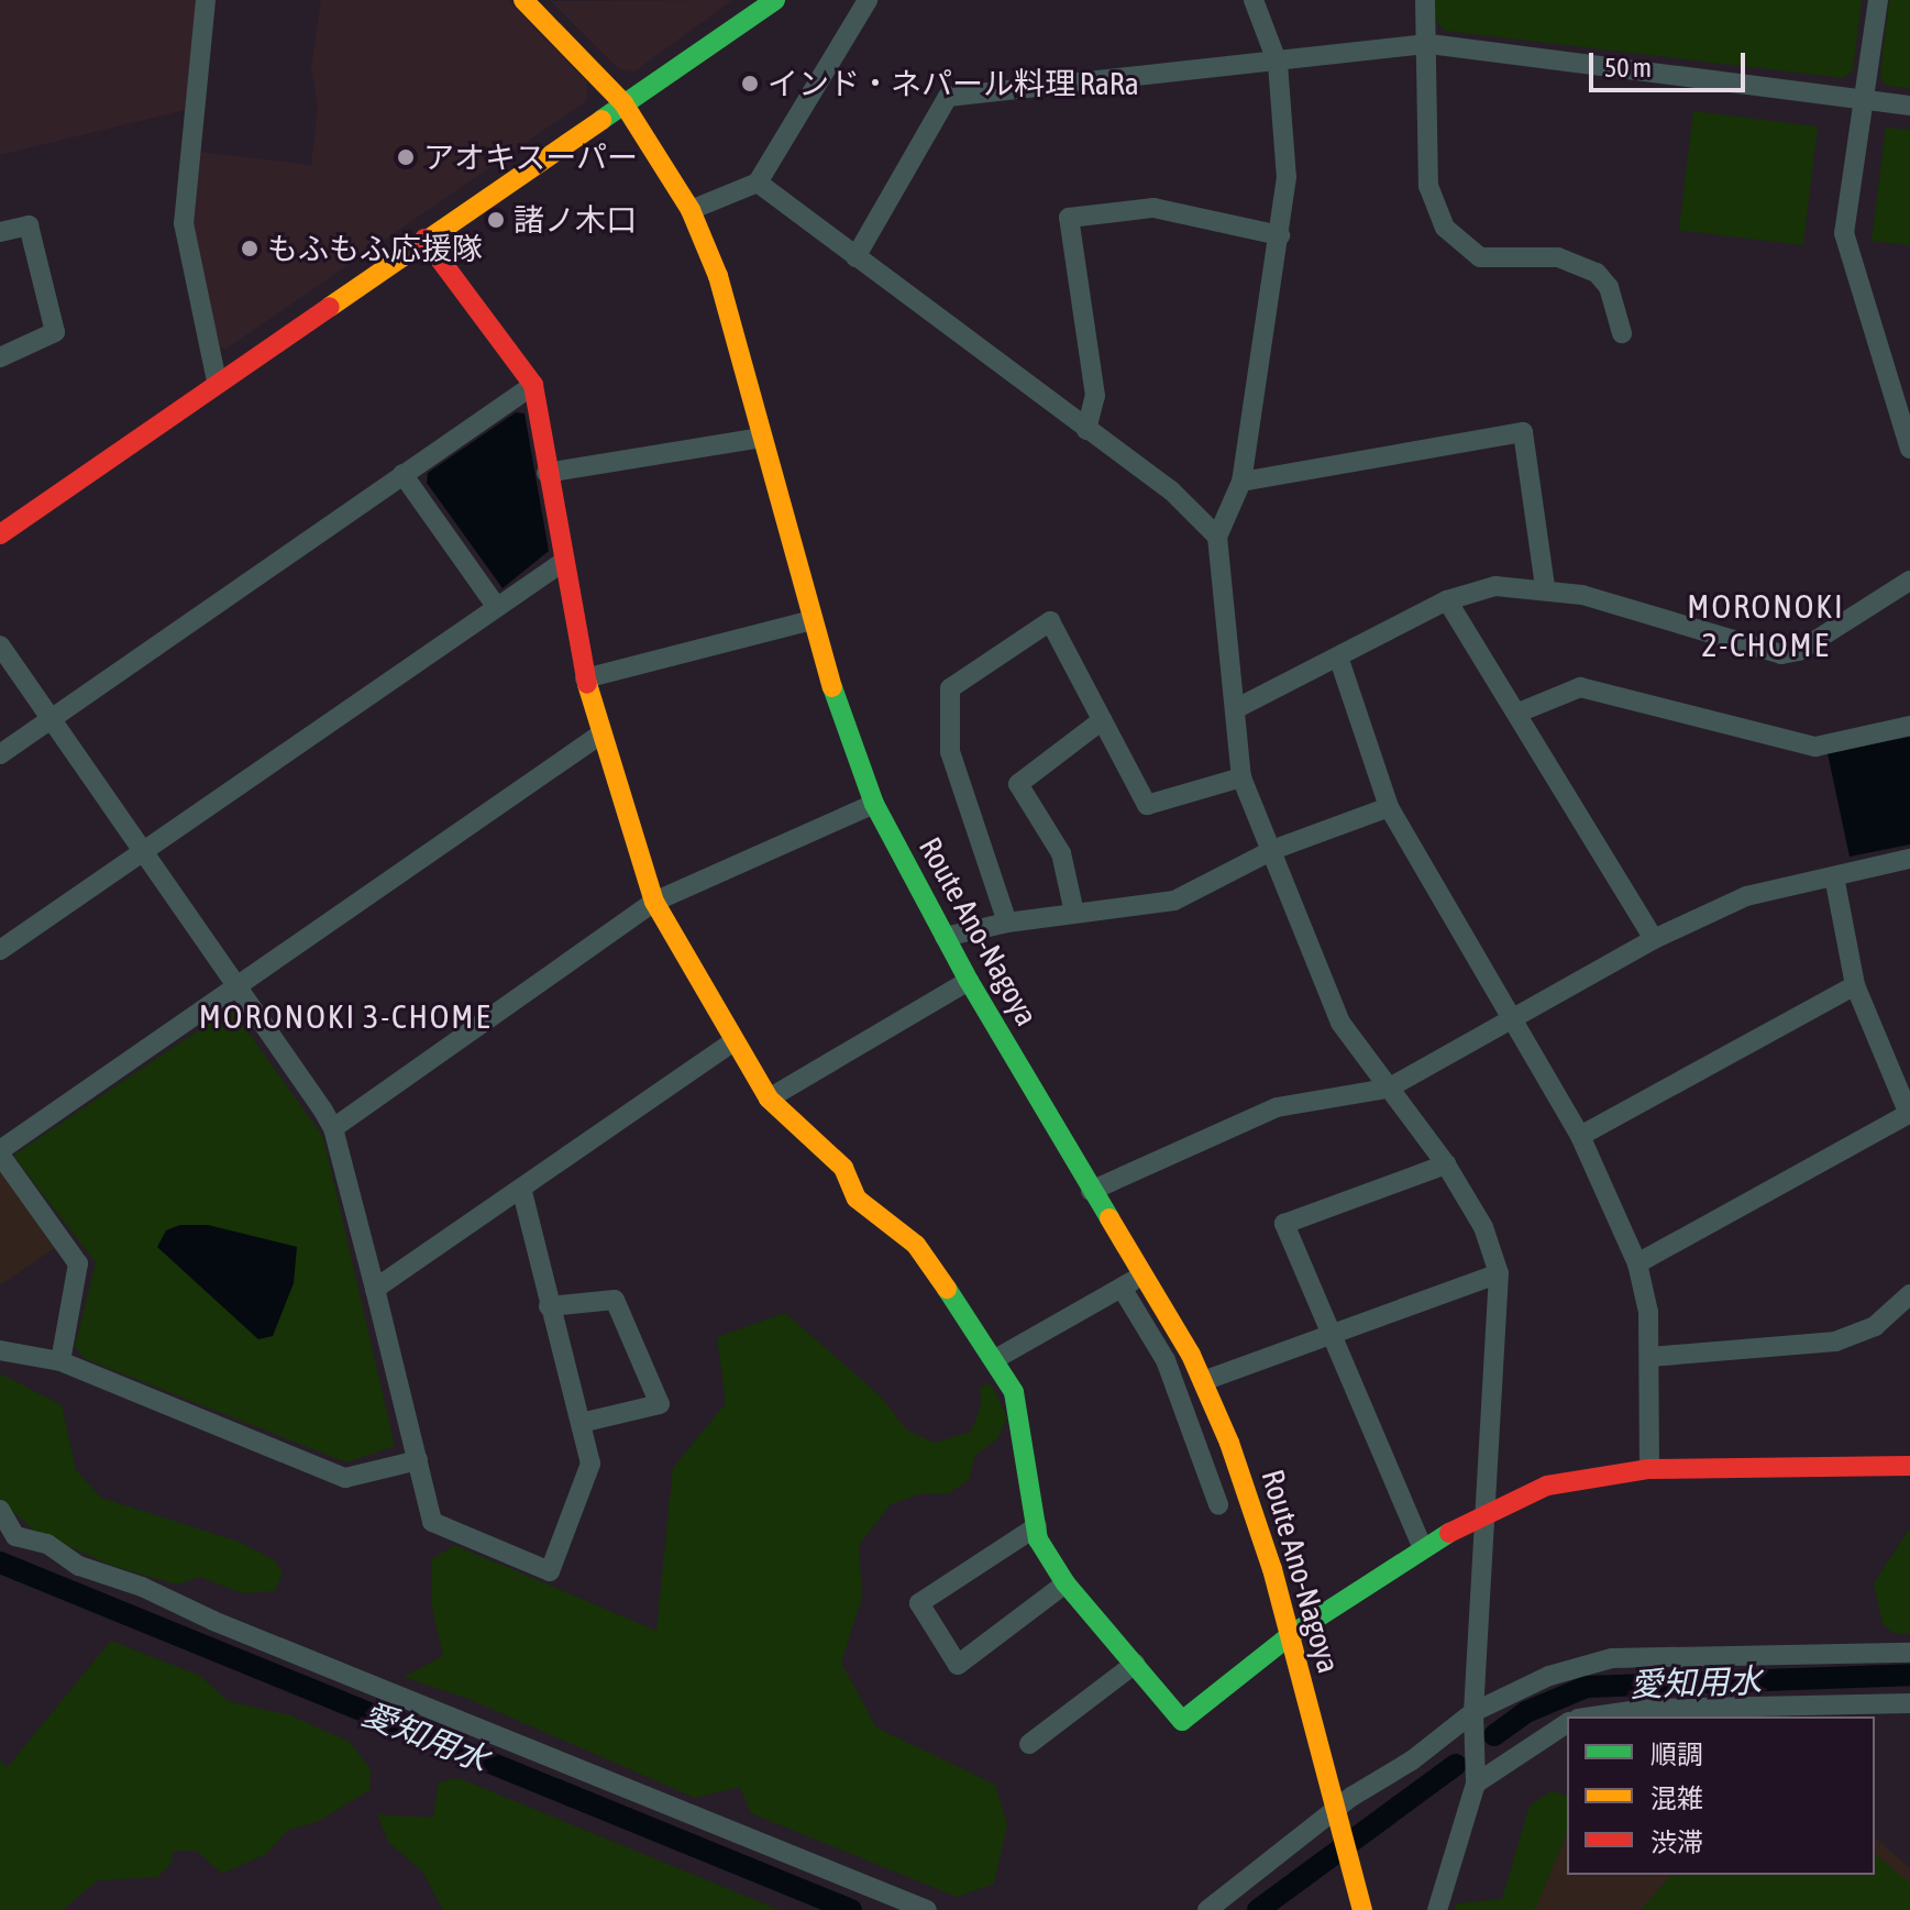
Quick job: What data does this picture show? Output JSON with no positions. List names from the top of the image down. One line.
{"streets":{"street":["Route Ano-Nagoya"]},"districts":["MORONOKI 2-CHOME","MORONOKI 3-CHOME"],"water":["愛知用水"],"places":["インド・ネパール料理 RaRa","アオキスーパー","諸ノ木口","もふもふ応援隊"],"legend":["順調","混雑","渋滞"],"scale_bar":"50 m"}
